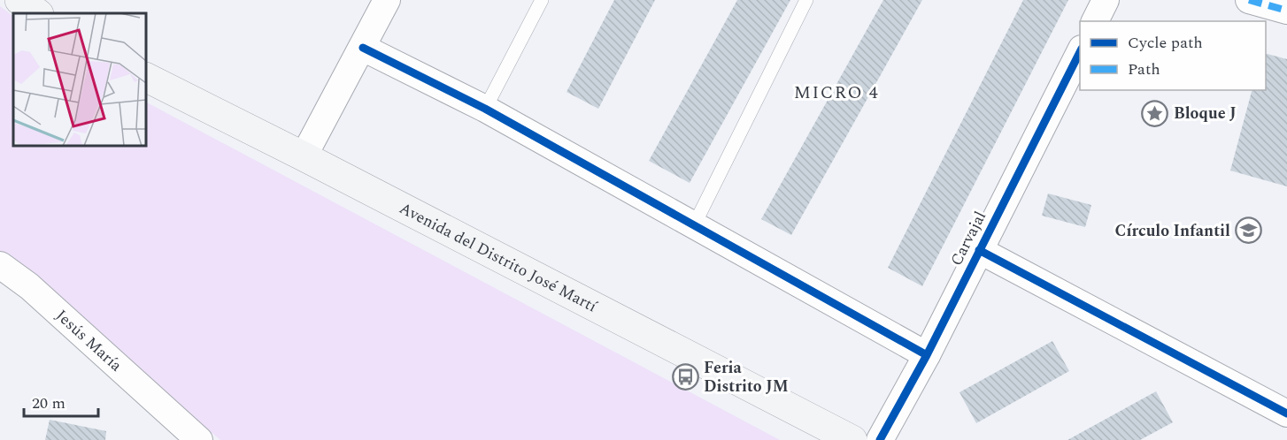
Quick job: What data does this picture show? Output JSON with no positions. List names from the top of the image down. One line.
{"streets":{"main road":["Avenida del Distrito José Martí"],"street":["Carvajal","Jesús María"]},"districts":["MICRO 4"],"places":{"place":["Bloque J"],"school or university":["Círculo Infantil"],"bus stop":["Feria Distrito JM"]},"legend":["Cycle path","Path"],"scale_bar":"20 m"}
